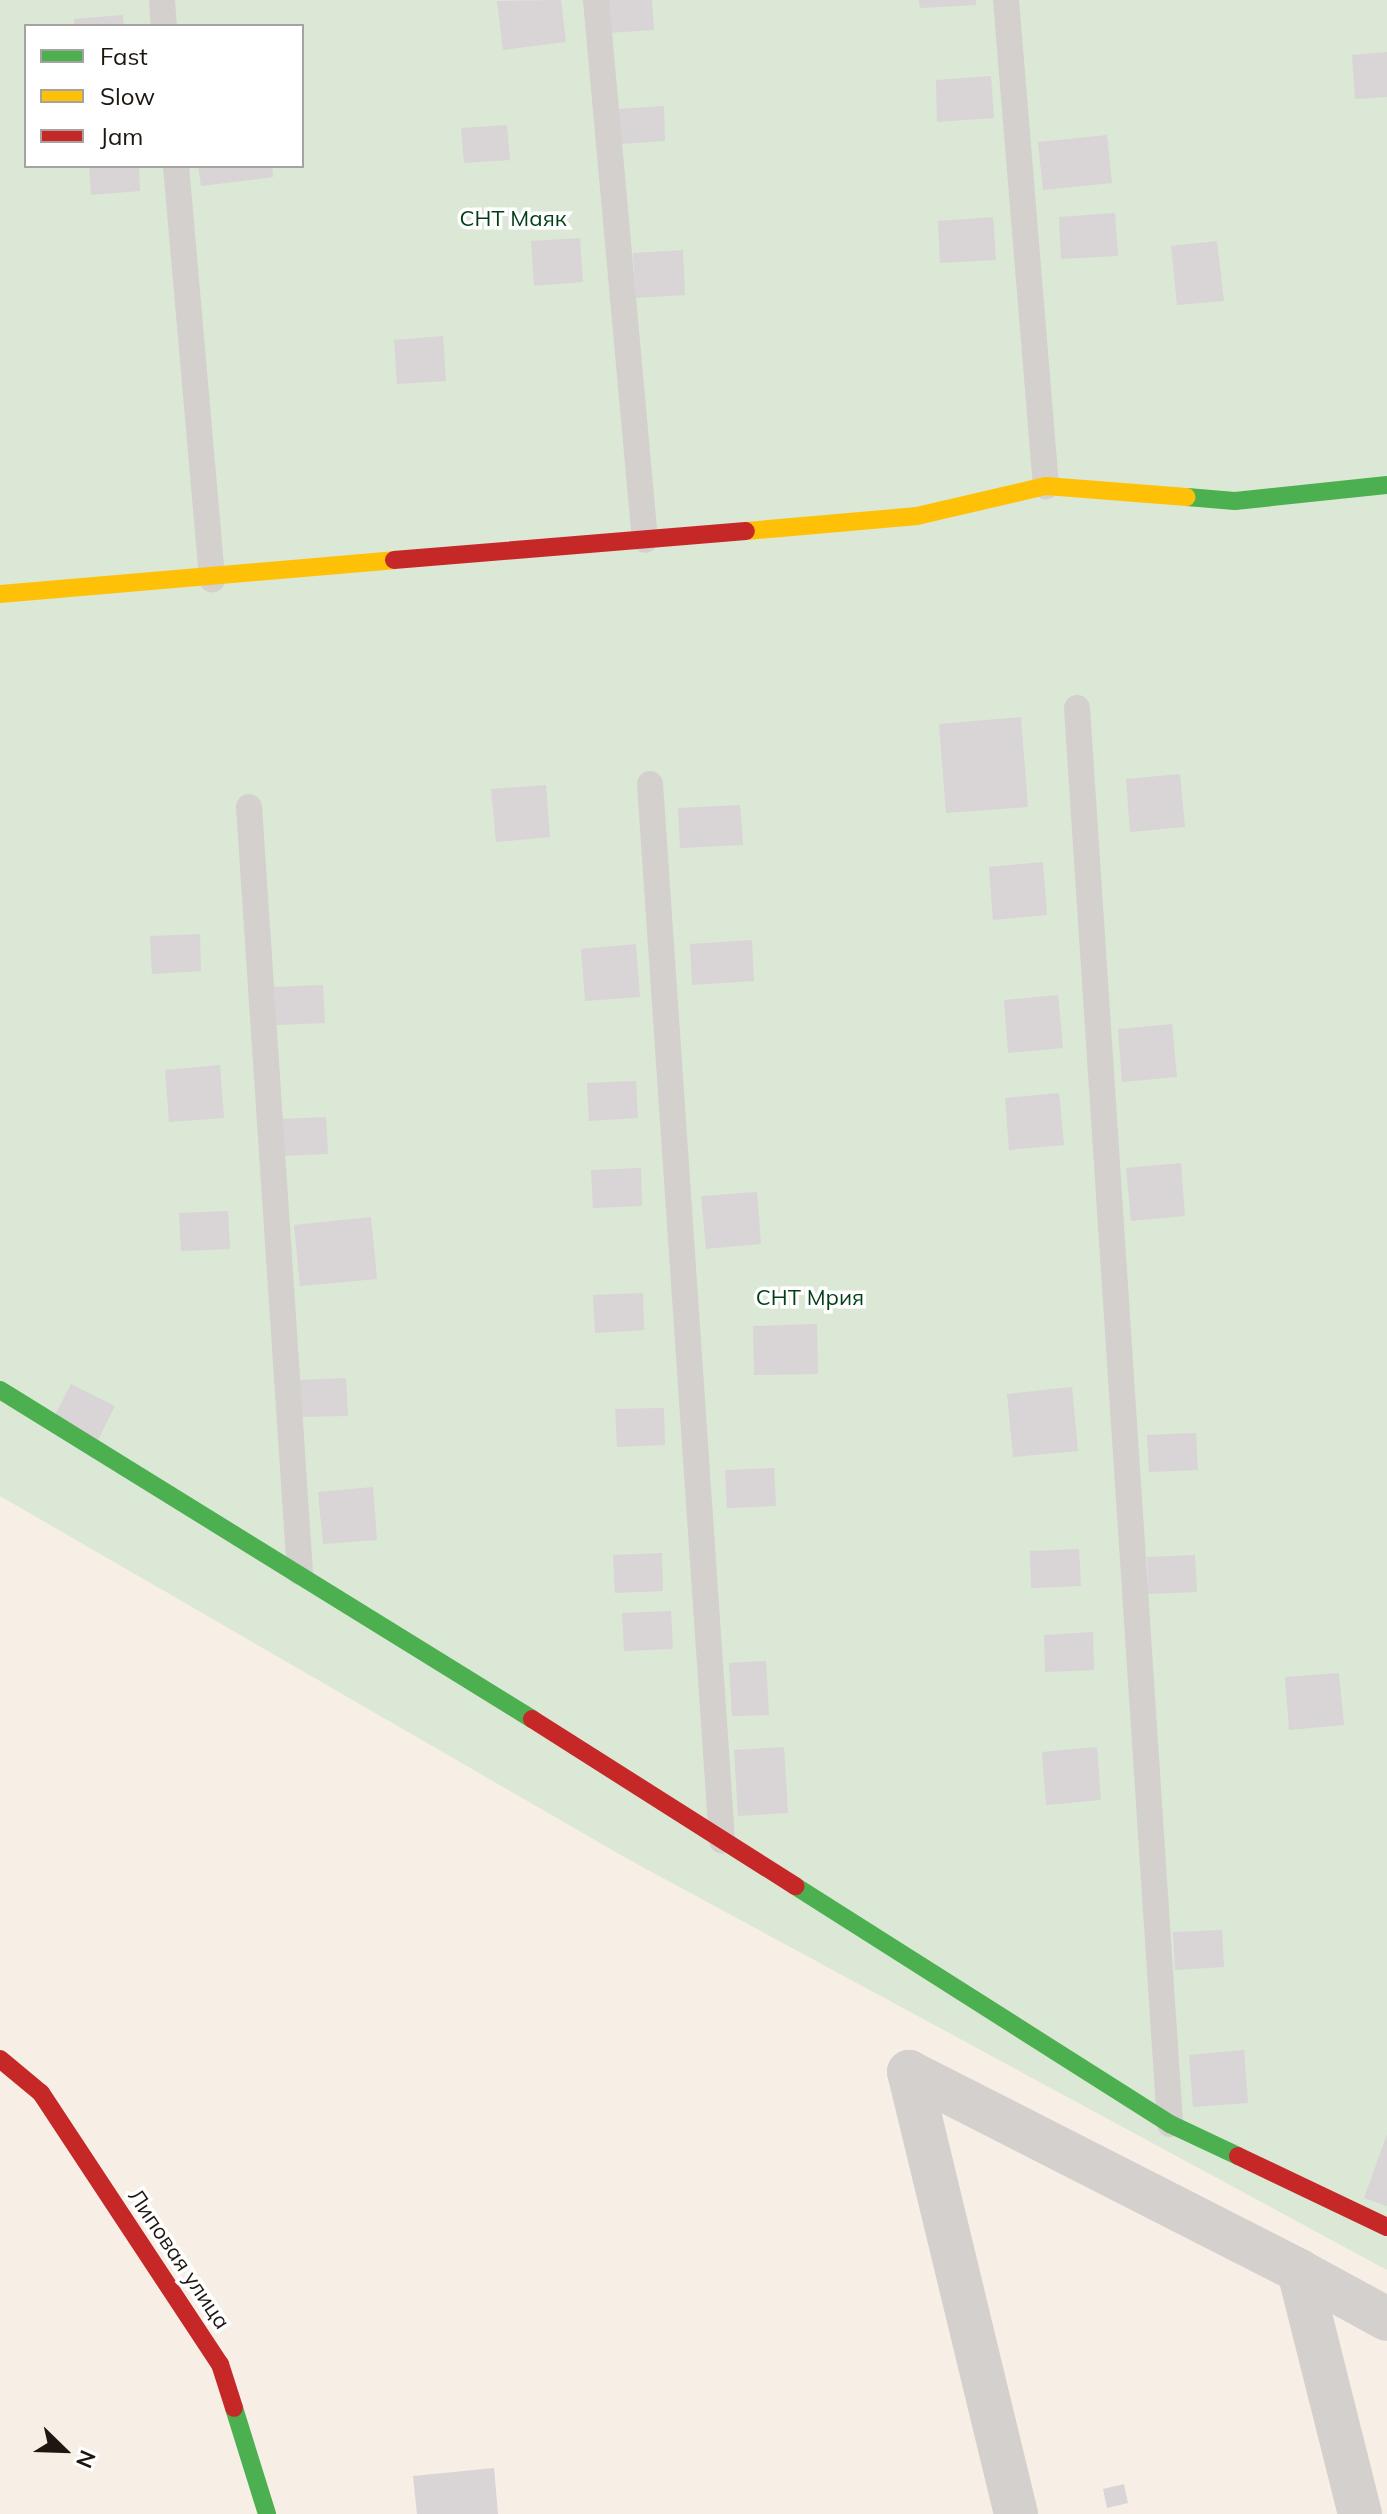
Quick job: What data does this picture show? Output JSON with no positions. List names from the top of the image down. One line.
{"streets":{"street":["Липовая улица"]},"parks":["СНТ Маяк","СНТ Мрия"],"legend":["Fast","Slow","Jam"],"north":"bottom right"}
